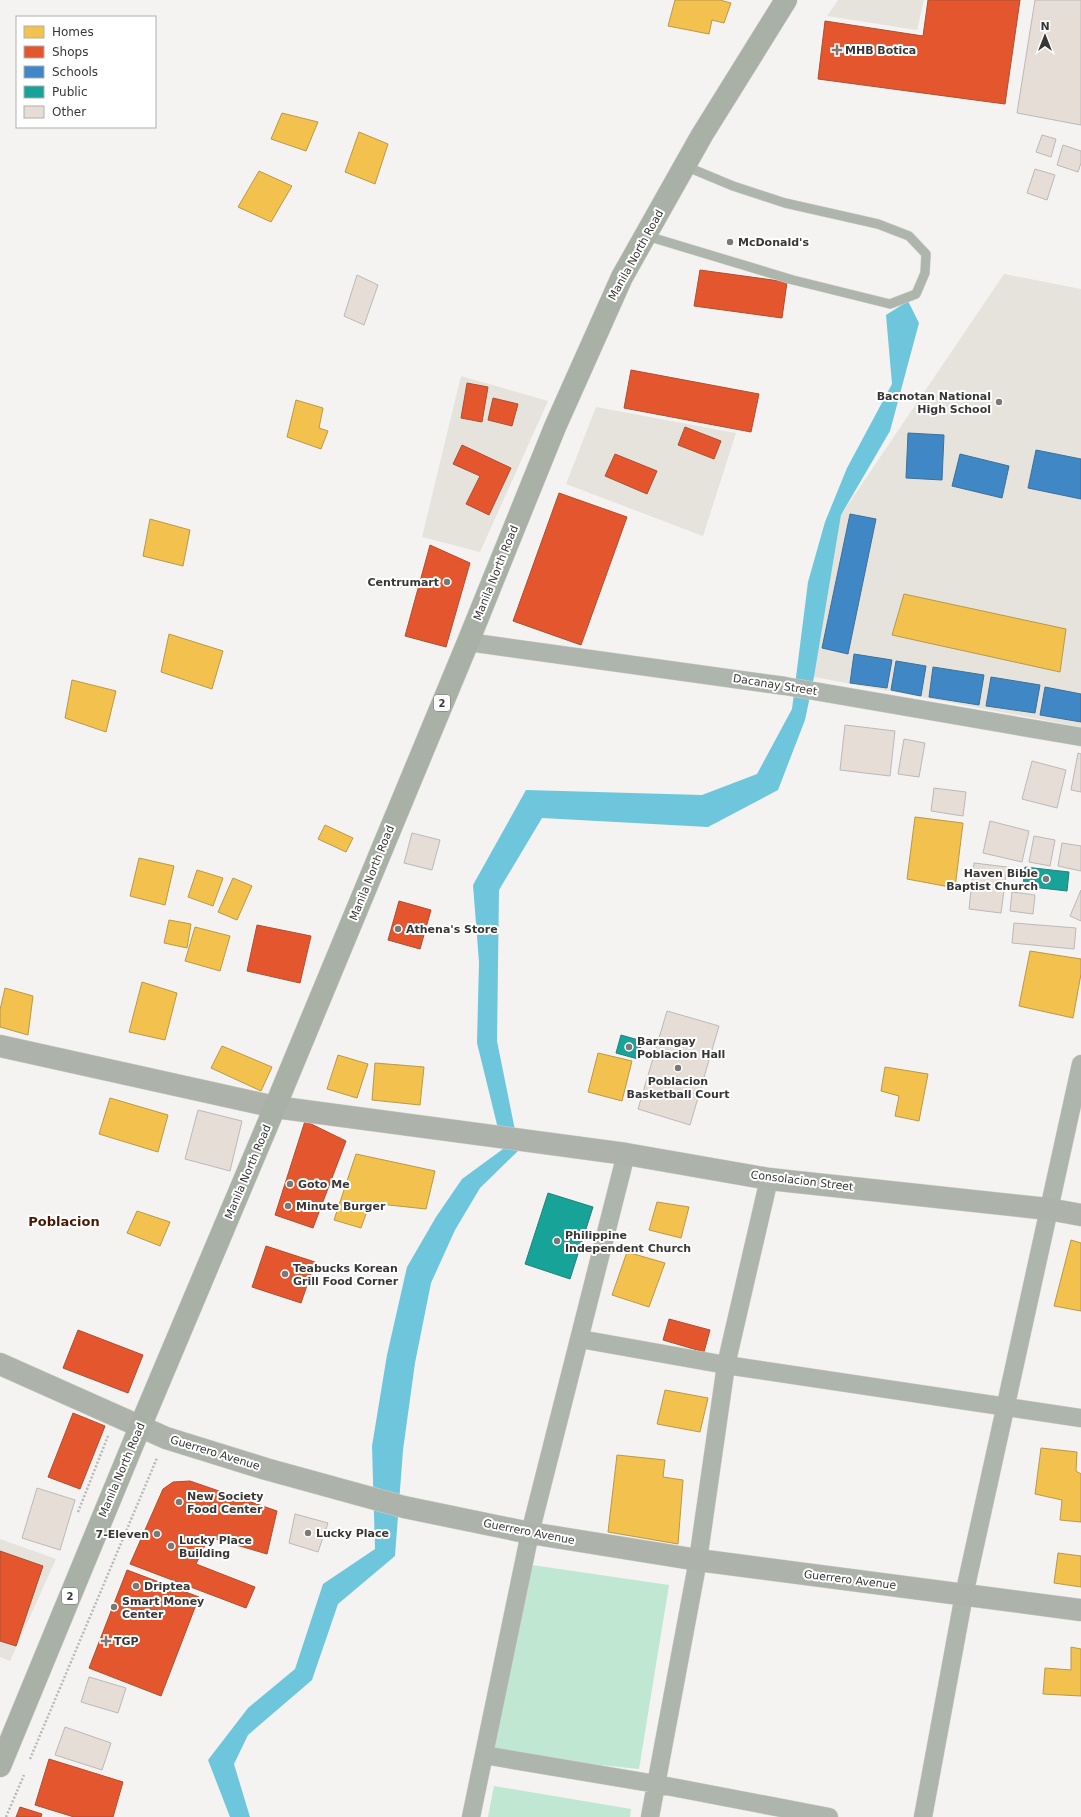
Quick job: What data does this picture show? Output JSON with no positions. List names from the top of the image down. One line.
{"streets":{"highway":["Manila North Road","2"],"main road":["Consolacion Street","Guerrero Avenue"],"street":["Dacanay Street"]},"crossings":[["Manila North Road","Dacanay Street"],["Manila North Road","Consolacion Street"],["Manila North Road","Guerrero Avenue"]],"districts":["Poblacion"],"places":{"health":["MHB Botica","TGP"],"other":["McDonald's","Bacnotan National High School","Centrumart","Haven Bible Baptist Church","Athena's Store","Barangay Poblacion Hall","Poblacion Basketball Court","Goto Me","Minute Burger","Philippine Independent Church","Teabucks Korean Grill Food Corner","New Society Food Center","Lucky Place","7-Eleven","Lucky Place Building","Driptea","Smart Money Center"]},"legend":["Homes","Shops","Schools","Public","Other"],"north":"top"}
